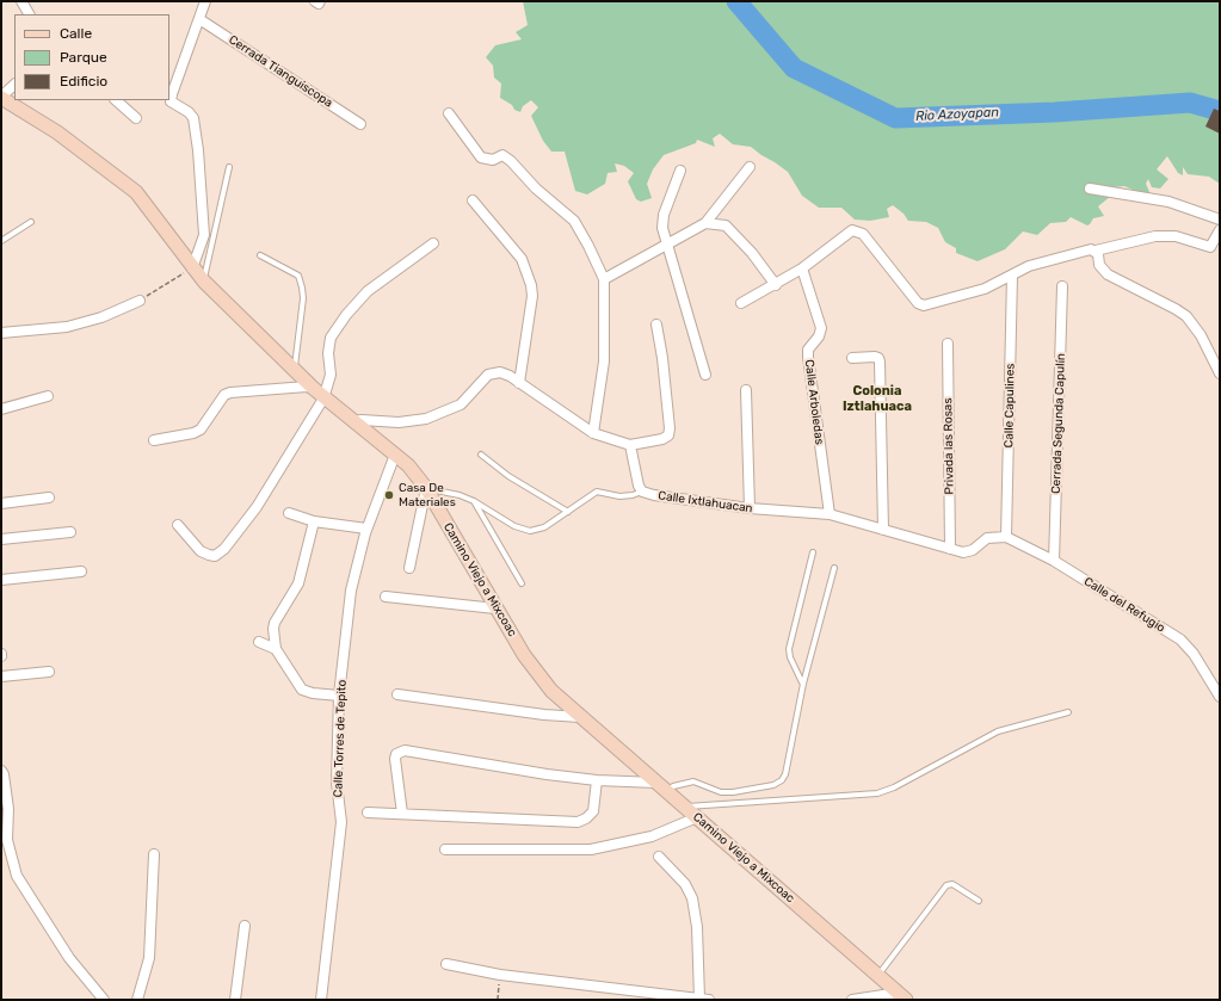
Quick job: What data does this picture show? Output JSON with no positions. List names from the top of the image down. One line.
{"streets":{"main road":["Camino Viejo a Mixcoac"],"street":["Cerrada Tianguiscopa","Calle Arboledas","Calle Capulines","Cerrada Segunda Capulín","Privada las Rosas","Calle Ixtlahuacan","Calle del Refugio","Calle Torres de Tepito"]},"crossings":[["Calle Arboledas","Calle Ixtlahuacan"],["Calle Capulines","Calle Ixtlahuacan"],["Calle Capulines","Calle del Refugio"],["Cerrada Segunda Capulín","Calle del Refugio"],["Privada las Rosas","Calle Ixtlahuacan"],["Calle Ixtlahuacan","Calle del Refugio"],["Camino Viejo a Mixcoac","Calle Torres de Tepito"]],"districts":["Colonia Iztlahuaca"],"water":["Rio Azoyapan"],"places":["Casa De Materiales"],"legend":["Calle","Parque","Edificio"]}
